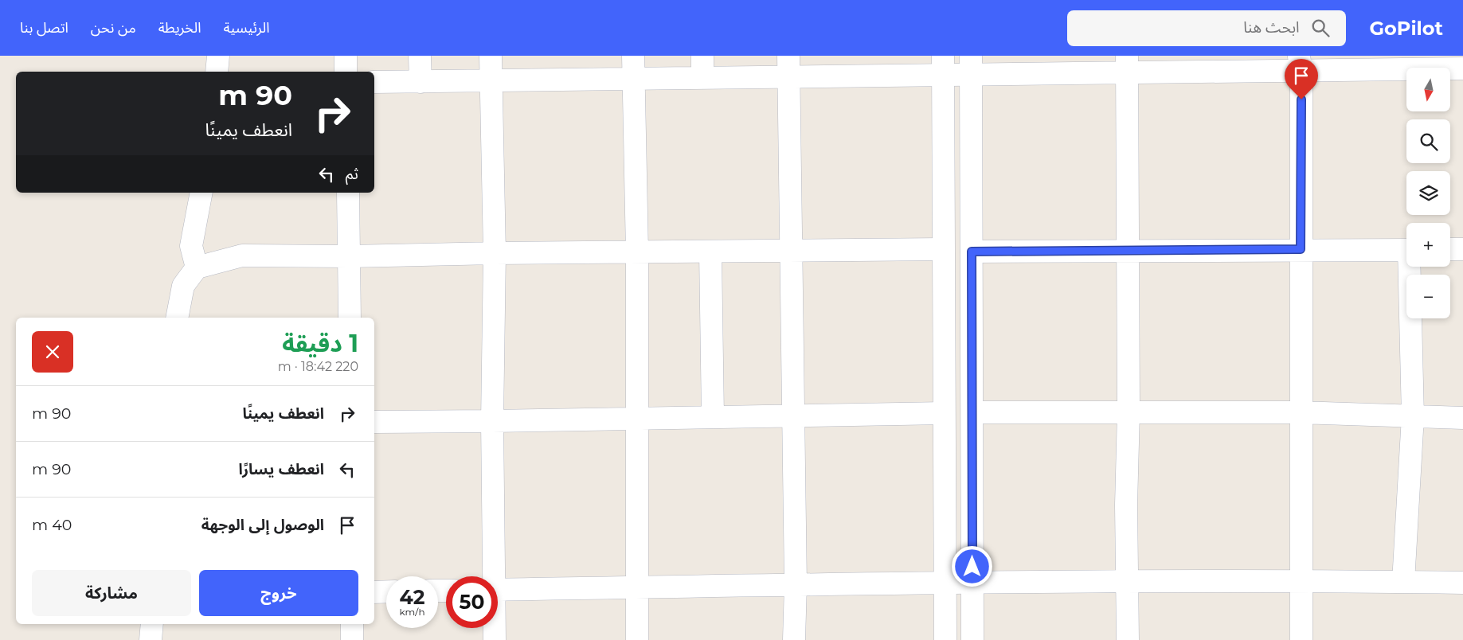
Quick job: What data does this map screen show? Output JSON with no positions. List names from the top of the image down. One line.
{"north":"bottom","page":{"header":"GoPilot","search":"ابحث هنا","nav":["الرئيسية","الخريطة","من نحن","اتصل بنا"],"map_buttons":["+","−"],"turn":["90 m","انعطف يمينًا"],"then":"ثم","heading":["1 دقيقة","220 m · 18:42"],"list":[{"name":"انعطف يمينًا","value":"90 m"},{"name":"انعطف يسارًا","value":"90 m"},{"name":"الوصول إلى الوجهة","value":"40 m"}],"buttons":["خروج","مشاركة"],"speed":"42 km/h","limit":"50"}}
